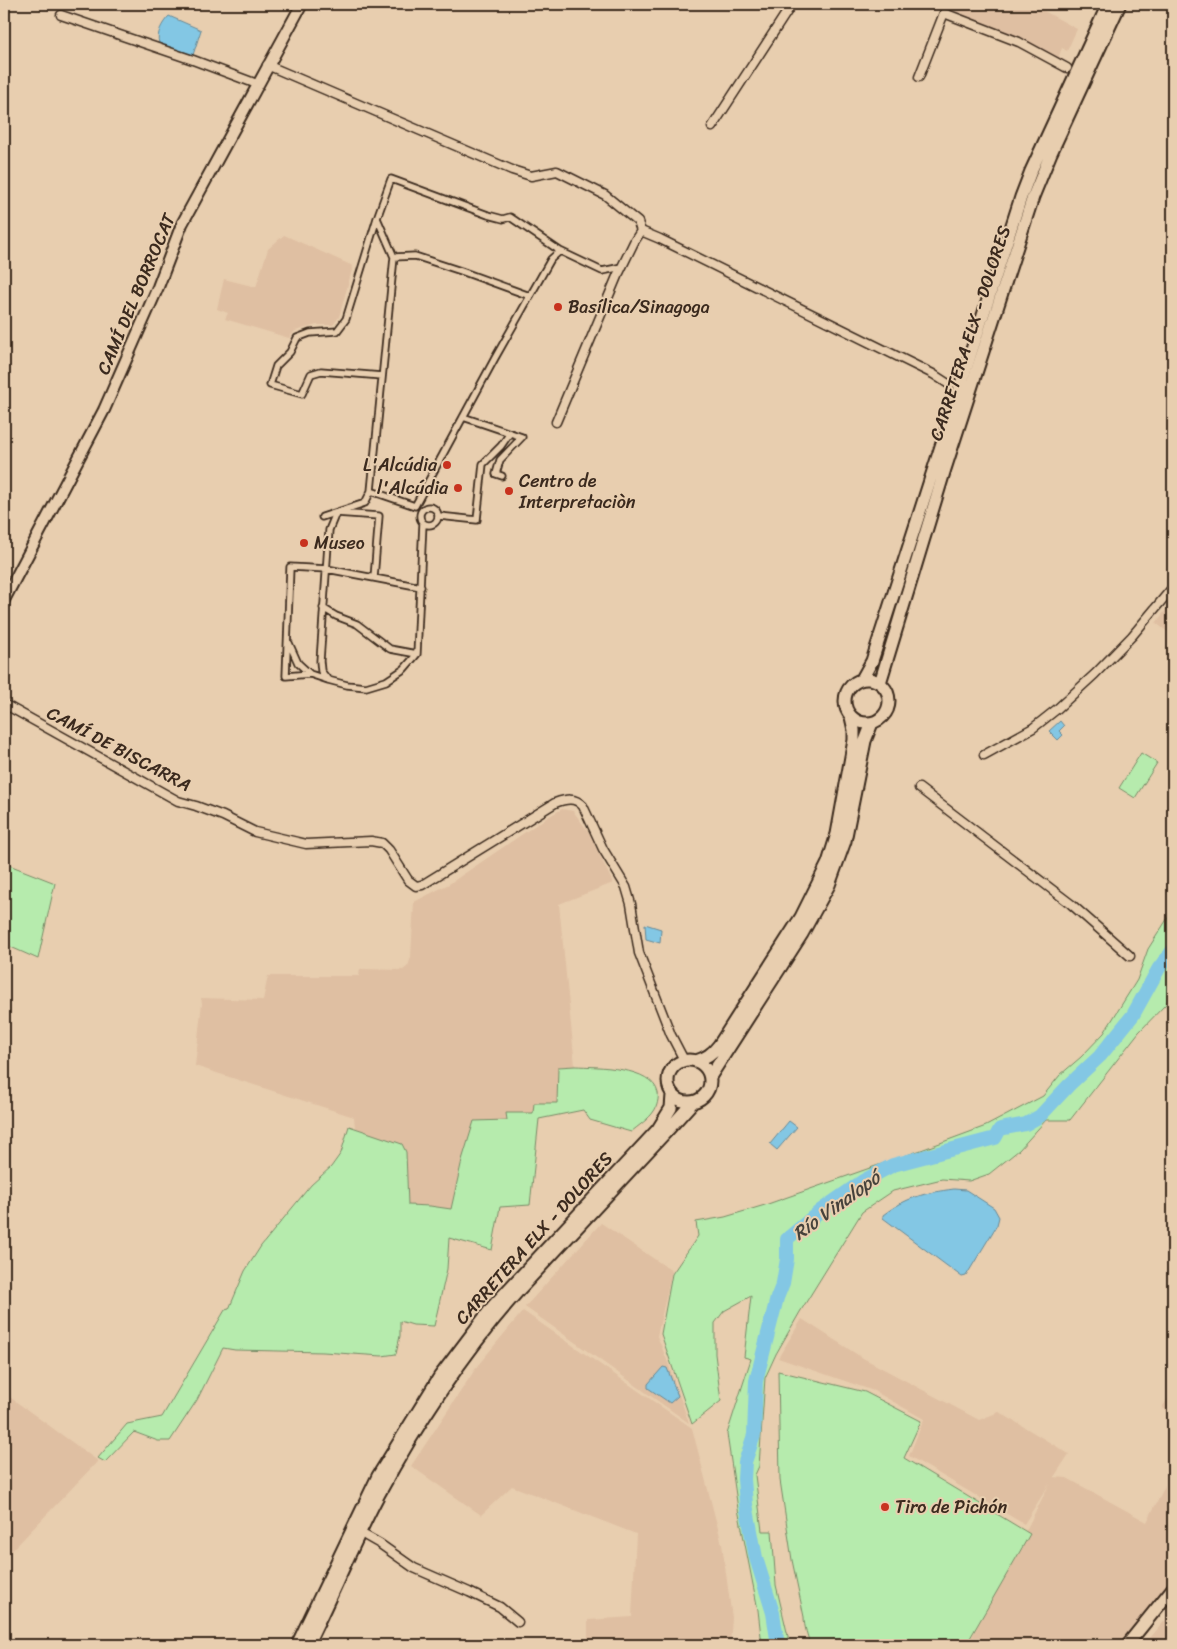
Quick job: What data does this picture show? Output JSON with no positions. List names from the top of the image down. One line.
{"streets":{"main road":["CARRETERA ELX - DOLORES"],"street":["CAMÍ DEL BORROCAT","CAMÍ DE BISCARRA"]},"crossings":[["CARRETERA ELX - DOLORES","CAMÍ DE BISCARRA"]],"water":["Río Vinalopó"],"places":["Basílica/Sinagoga","L'Alcúdia","l'Alcúdia","Centro de Interpretaciòn","Museo","Tiro de Pichón"]}
